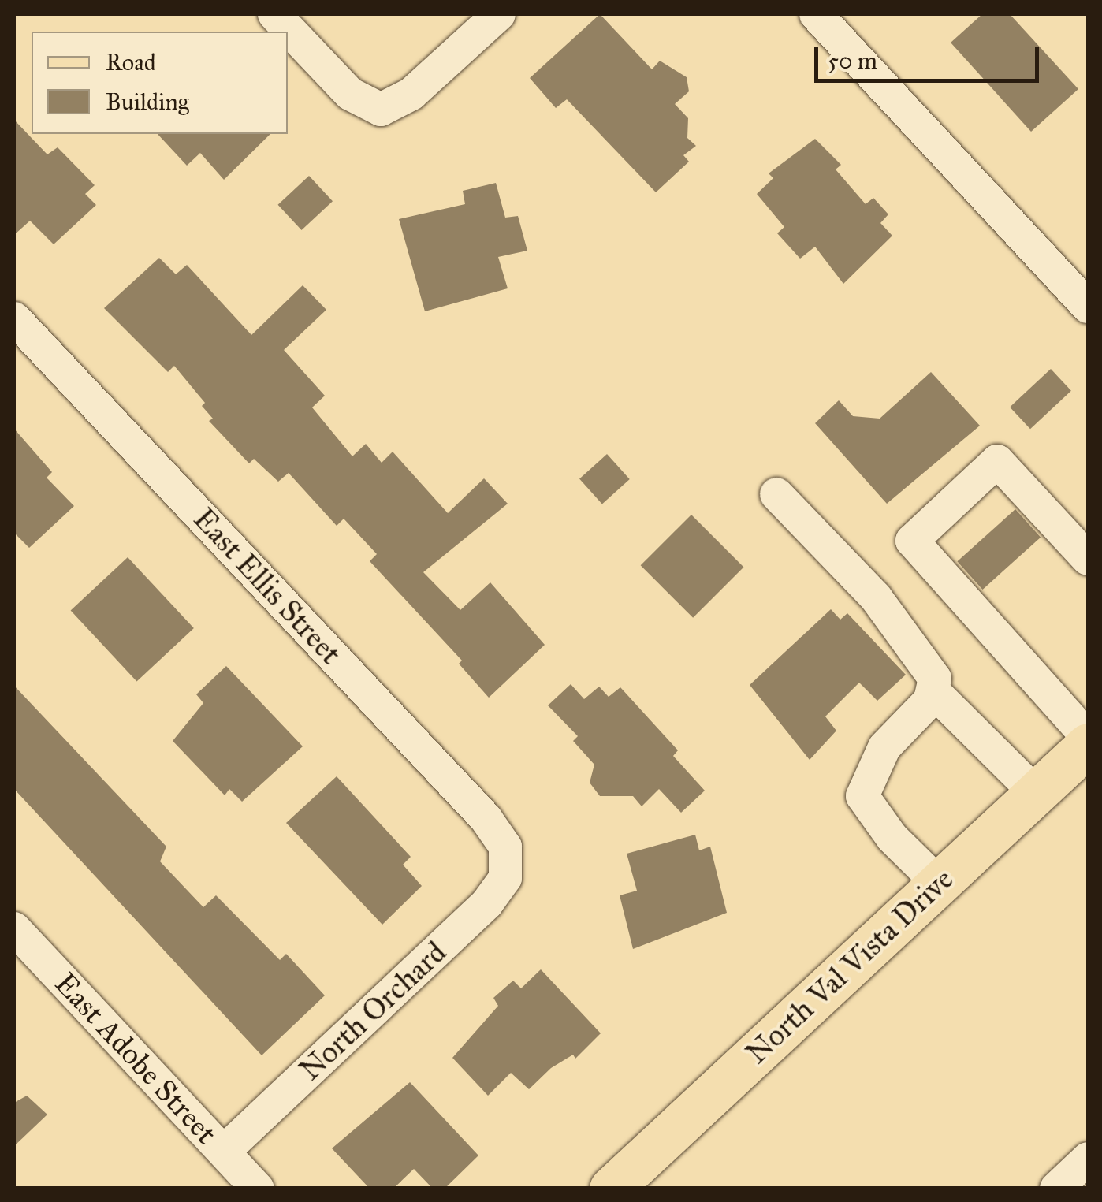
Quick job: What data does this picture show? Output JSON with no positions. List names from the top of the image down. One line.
{"streets":{"main road":["North Val Vista Drive"],"street":["East Ellis Street","North Orchard","East Adobe Street"]},"crossings":[["East Ellis Street","North Orchard"],["North Orchard","East Adobe Street"]],"legend":["Road","Building"],"scale_bar":"50 m"}
